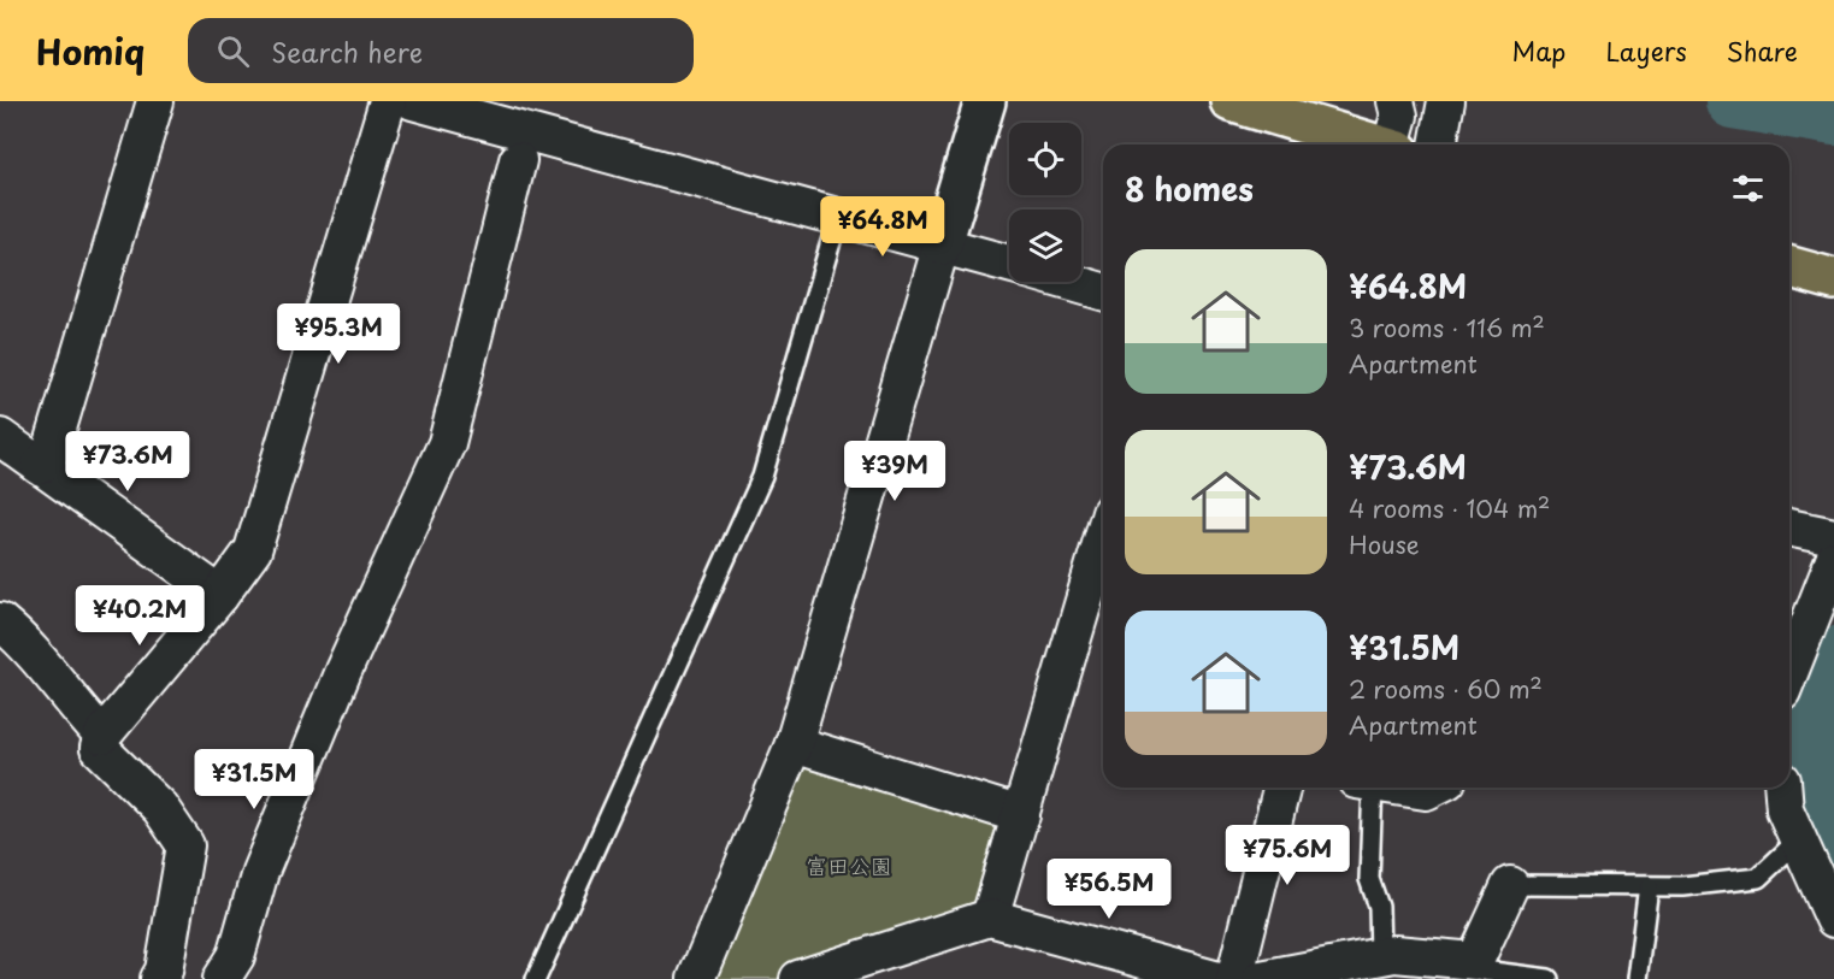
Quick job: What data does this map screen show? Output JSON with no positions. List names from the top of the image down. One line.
{"parks":["富田公園"],"page":{"header":"Homiq","search":"Search here","nav":["Map","Layers","Share"],"heading":"8 homes","price":["¥64.8M","¥95.3M","¥73.6M","¥39M","¥40.2M","¥31.5M","¥75.6M","¥56.5M"],"list":[{"name":"¥64.8M","note":"3 rooms · 116 m² · Apartment"},{"name":"¥73.6M","note":"4 rooms · 104 m² · House"},{"name":"¥31.5M","note":"2 rooms · 60 m² · Apartment"}]}}
